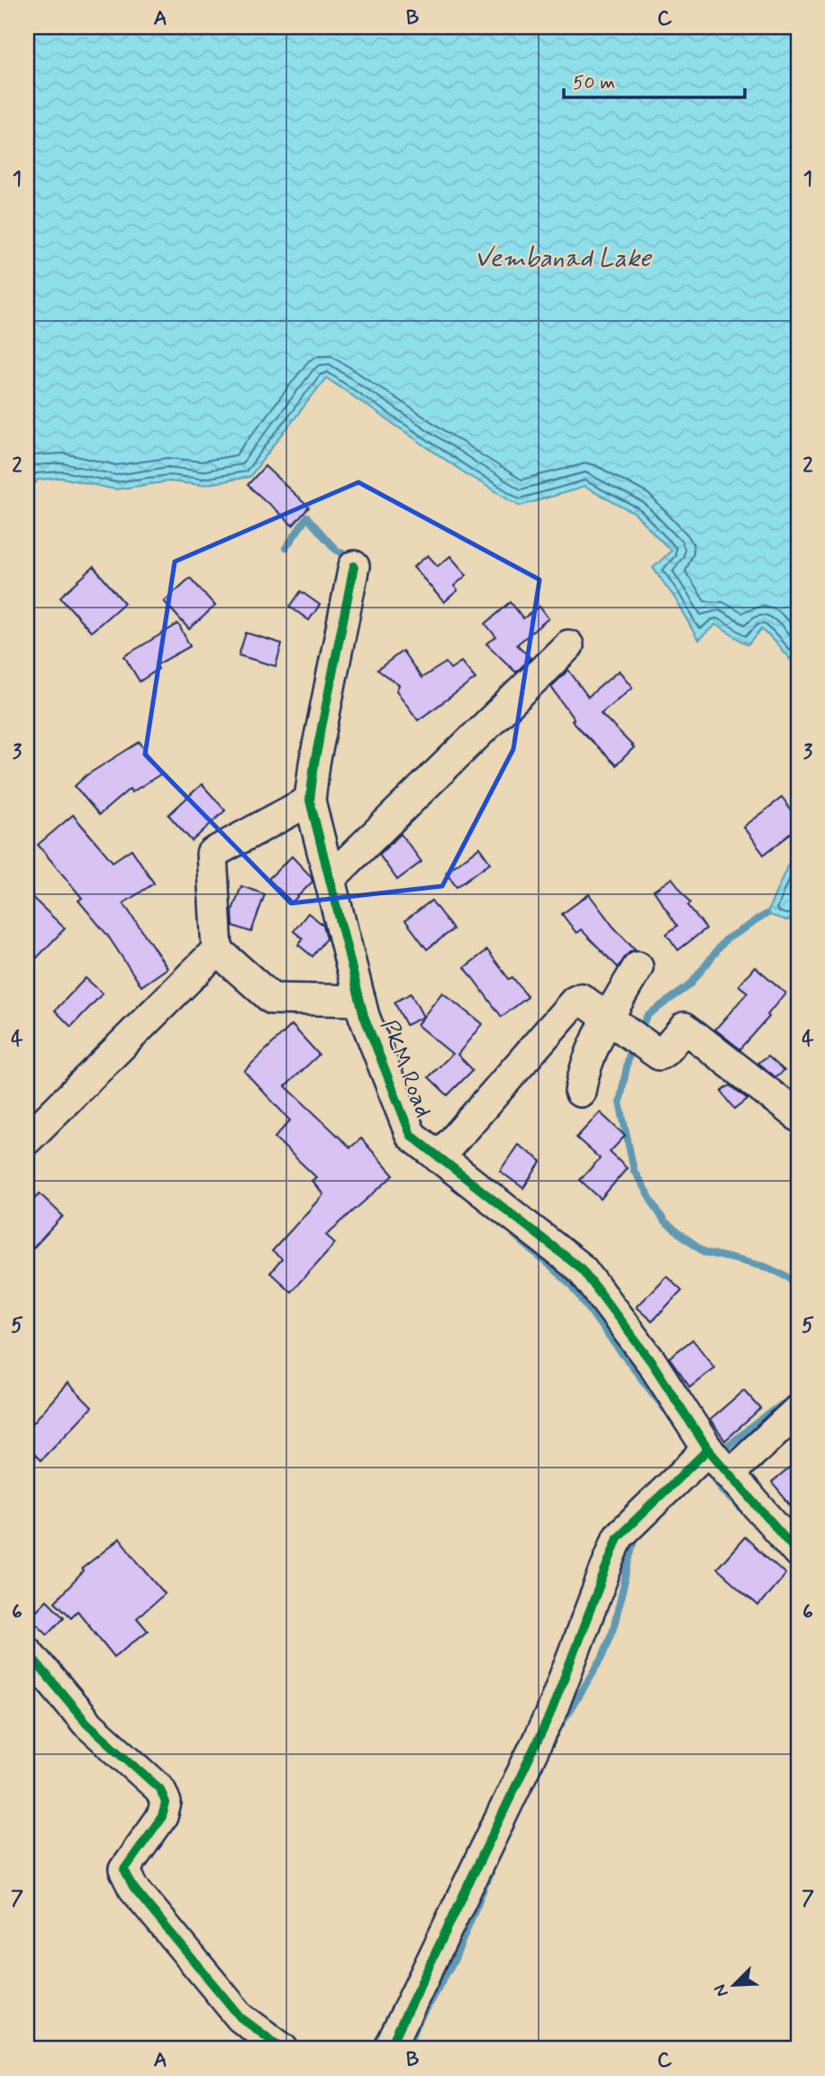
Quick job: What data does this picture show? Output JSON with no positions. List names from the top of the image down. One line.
{"streets":{"street":["PKM Road"]},"water":["Vembanad Lake"],"scale_bar":"50 m","north":"bottom left","grid":{"columns":["A","B","C"],"rows":["1","2","3","4","5","6","7"]}}
